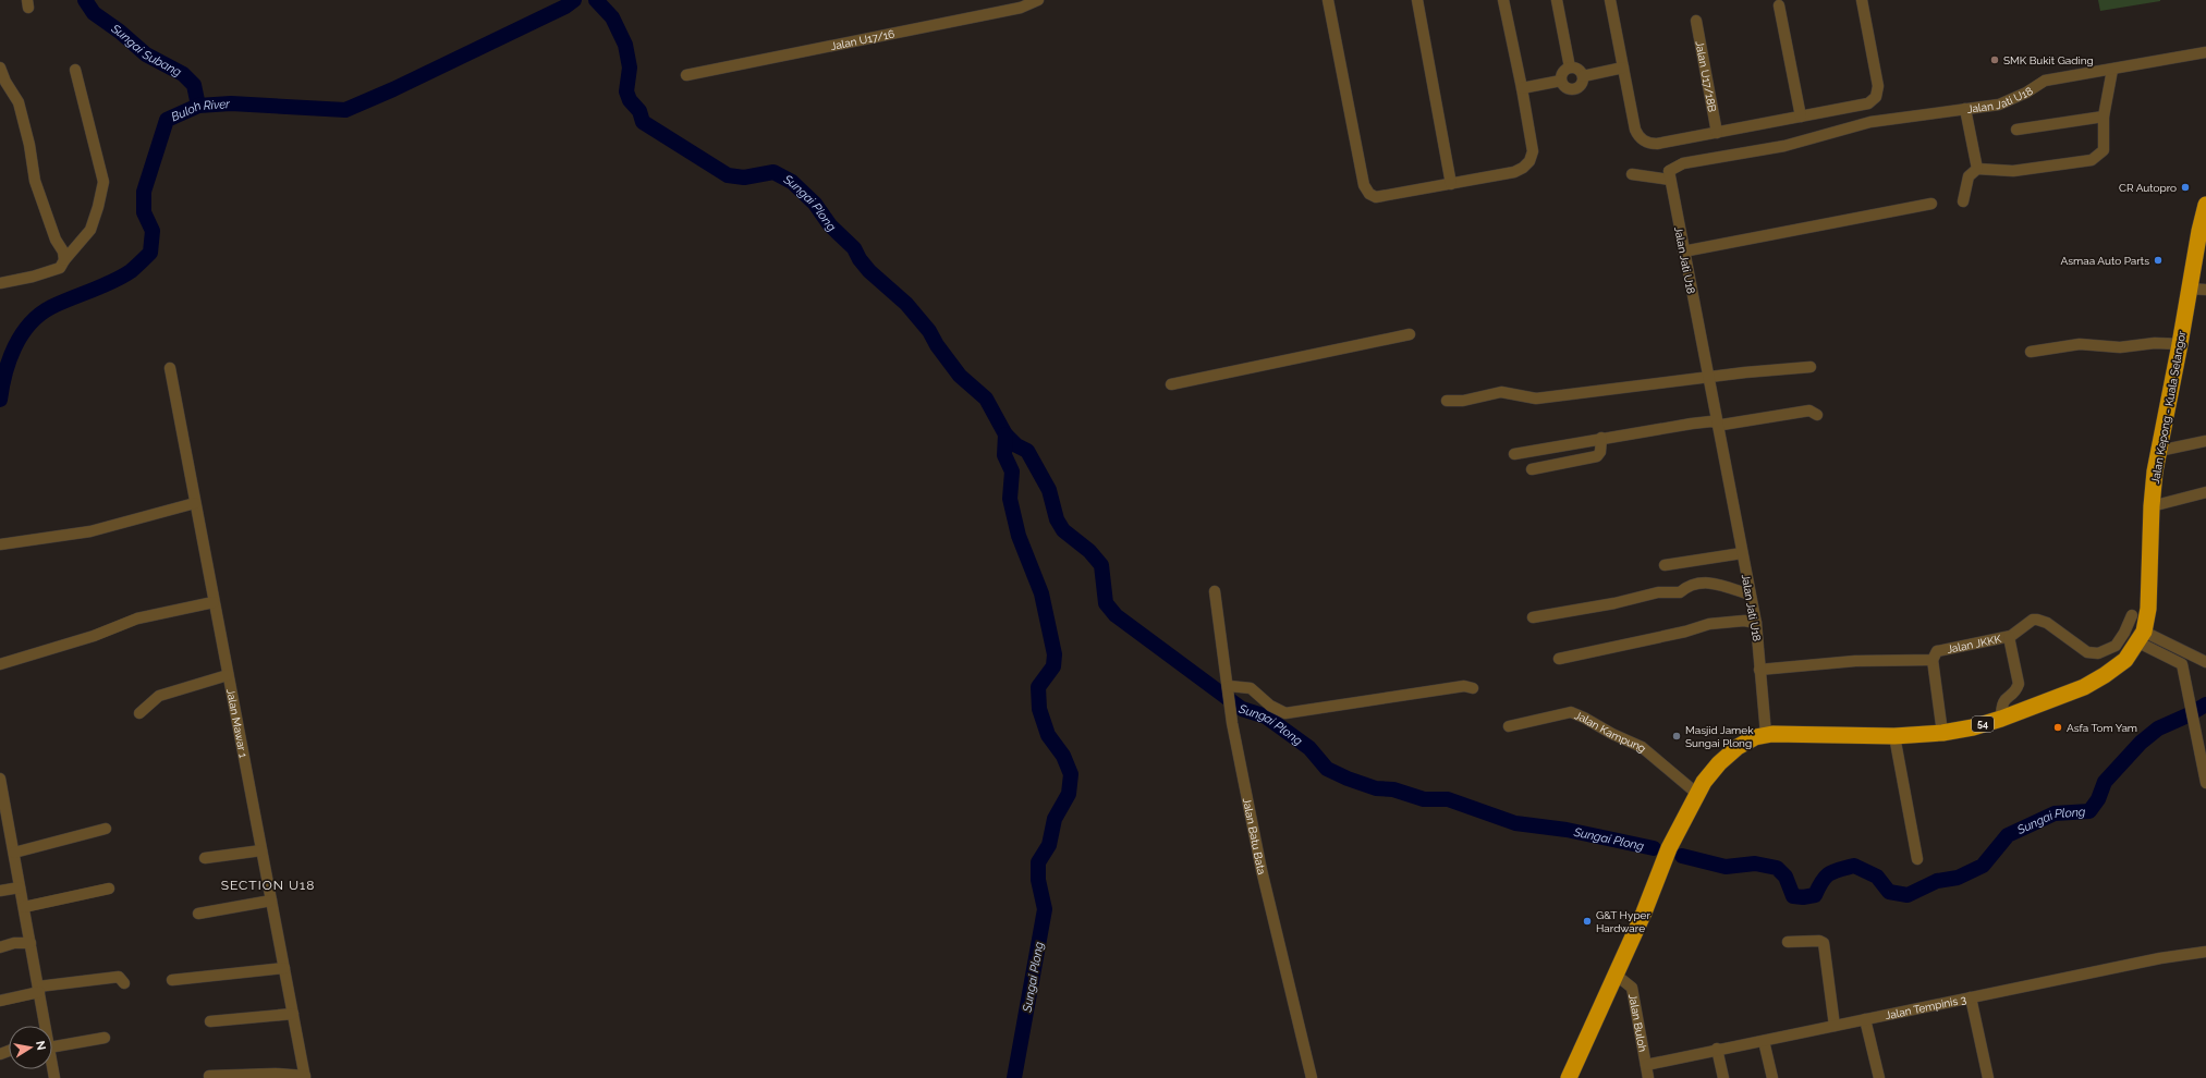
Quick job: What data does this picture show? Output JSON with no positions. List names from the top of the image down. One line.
{"streets":{"highway":["Jalan Kepong - Kuala Selangor","54"],"street":["Jalan U17/16","Jalan U17/18B","Jalan Jati U18","Jalan JKKK","Jalan Mawar 1","Jalan Kampung","Jalan Batu Bata","Jalan Tempinis 3","Jalan Buloh"]},"crossings":[["Jalan Jati U18","Jalan Kepong - Kuala Selangor"],["Jalan Kepong - Kuala Selangor","Jalan Kampung"],["Jalan Kepong - Kuala Selangor","Jalan Buloh"],["Jalan Tempinis 3","Jalan Buloh"]],"districts":["SECTION U18"],"water":["Sungai Subang","Buloh River","Sungai Plong"],"places":["SMK Bukit Gading","CR Autopro","Asmaa Auto Parts","Asfa Tom Yam","Masjid Jamek Sungai Plong","G&T Hyper Hardware"],"north":"right"}
